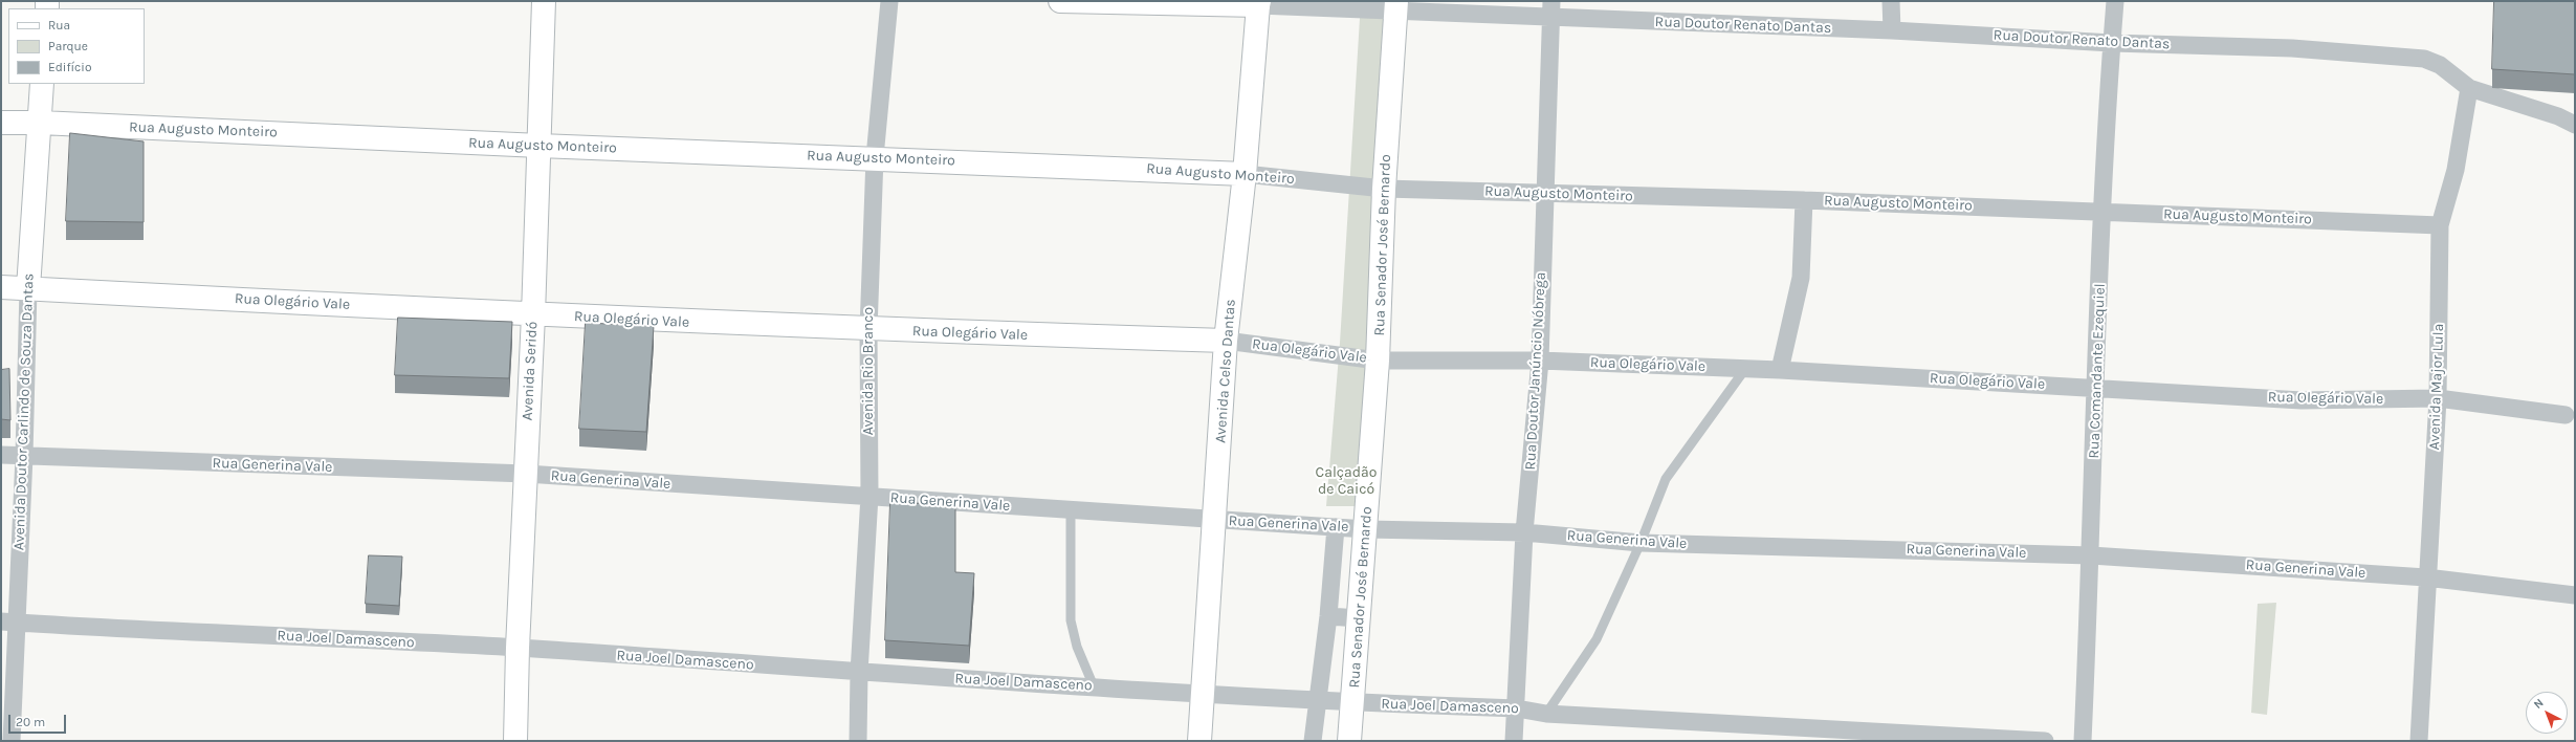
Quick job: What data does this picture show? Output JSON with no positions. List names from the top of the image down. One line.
{"streets":{"main road":["Rua Doutor Renato Dantas","Rua Augusto Monteiro","Rua Senador José Bernardo","Rua Olegário Vale","Avenida Seridó","Avenida Celso Dantas","Avenida Doutor Carlindo de Souza Dantas"],"street":["Avenida Rio Branco","Rua Doutor Janúncio Nóbrega","Rua Comandante Ezequiel","Avenida Major Lula","Rua Generina Vale","Rua Joel Damasceno"]},"crossings":[["Rua Doutor Renato Dantas","Rua Senador José Bernardo"],["Rua Doutor Renato Dantas","Avenida Celso Dantas"],["Rua Doutor Renato Dantas","Rua Doutor Janúncio Nóbrega"],["Rua Doutor Renato Dantas","Rua Comandante Ezequiel"],["Rua Doutor Renato Dantas","Avenida Major Lula"],["Rua Augusto Monteiro","Rua Senador José Bernardo"],["Rua Augusto Monteiro","Avenida Seridó"],["Rua Augusto Monteiro","Avenida Rio Branco"],["Rua Augusto Monteiro","Avenida Celso Dantas"],["Rua Augusto Monteiro","Rua Doutor Janúncio Nóbrega"],["Rua Augusto Monteiro","Rua Comandante Ezequiel"],["Rua Augusto Monteiro","Avenida Major Lula"],["Rua Augusto Monteiro","Avenida Doutor Carlindo de Souza Dantas"],["Rua Senador José Bernardo","Rua Olegário Vale"],["Rua Senador José Bernardo","Rua Generina Vale"],["Rua Senador José Bernardo","Rua Joel Damasceno"],["Rua Olegário Vale","Avenida Seridó"],["Rua Olegário Vale","Avenida Rio Branco"],["Rua Olegário Vale","Avenida Celso Dantas"],["Rua Olegário Vale","Rua Doutor Janúncio Nóbrega"],["Rua Olegário Vale","Rua Comandante Ezequiel"],["Rua Olegário Vale","Avenida Major Lula"],["Rua Olegário Vale","Avenida Doutor Carlindo de Souza Dantas"],["Avenida Seridó","Rua Generina Vale"],["Avenida Seridó","Rua Joel Damasceno"],["Avenida Rio Branco","Rua Generina Vale"],["Avenida Rio Branco","Rua Joel Damasceno"],["Avenida Celso Dantas","Rua Generina Vale"],["Avenida Celso Dantas","Rua Joel Damasceno"],["Rua Doutor Janúncio Nóbrega","Rua Generina Vale"],["Rua Doutor Janúncio Nóbrega","Rua Joel Damasceno"],["Rua Comandante Ezequiel","Rua Generina Vale"],["Avenida Major Lula","Rua Generina Vale"],["Avenida Doutor Carlindo de Souza Dantas","Rua Generina Vale"],["Avenida Doutor Carlindo de Souza Dantas","Rua Joel Damasceno"]],"parks":["Calçadão de Caicó"],"legend":["Rua","Parque","Edifício"],"scale_bar":"20 m","north":"top left"}
